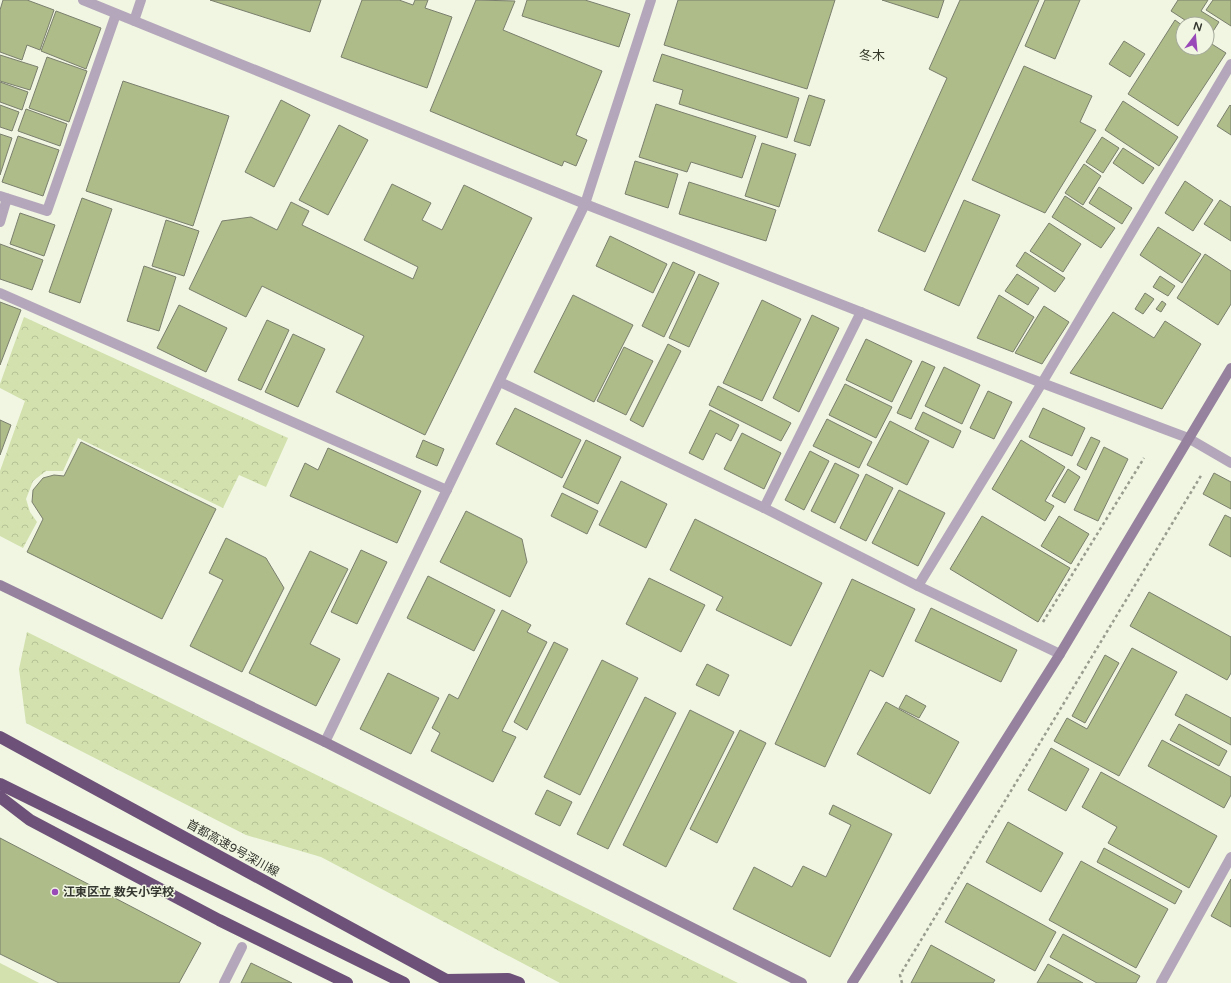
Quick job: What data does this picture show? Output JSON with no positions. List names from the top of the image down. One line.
{"streets":{"highway":["首都高速9号深川線"]},"districts":["冬木"],"places":["江東区立 数矢小学校"],"north":"top"}
